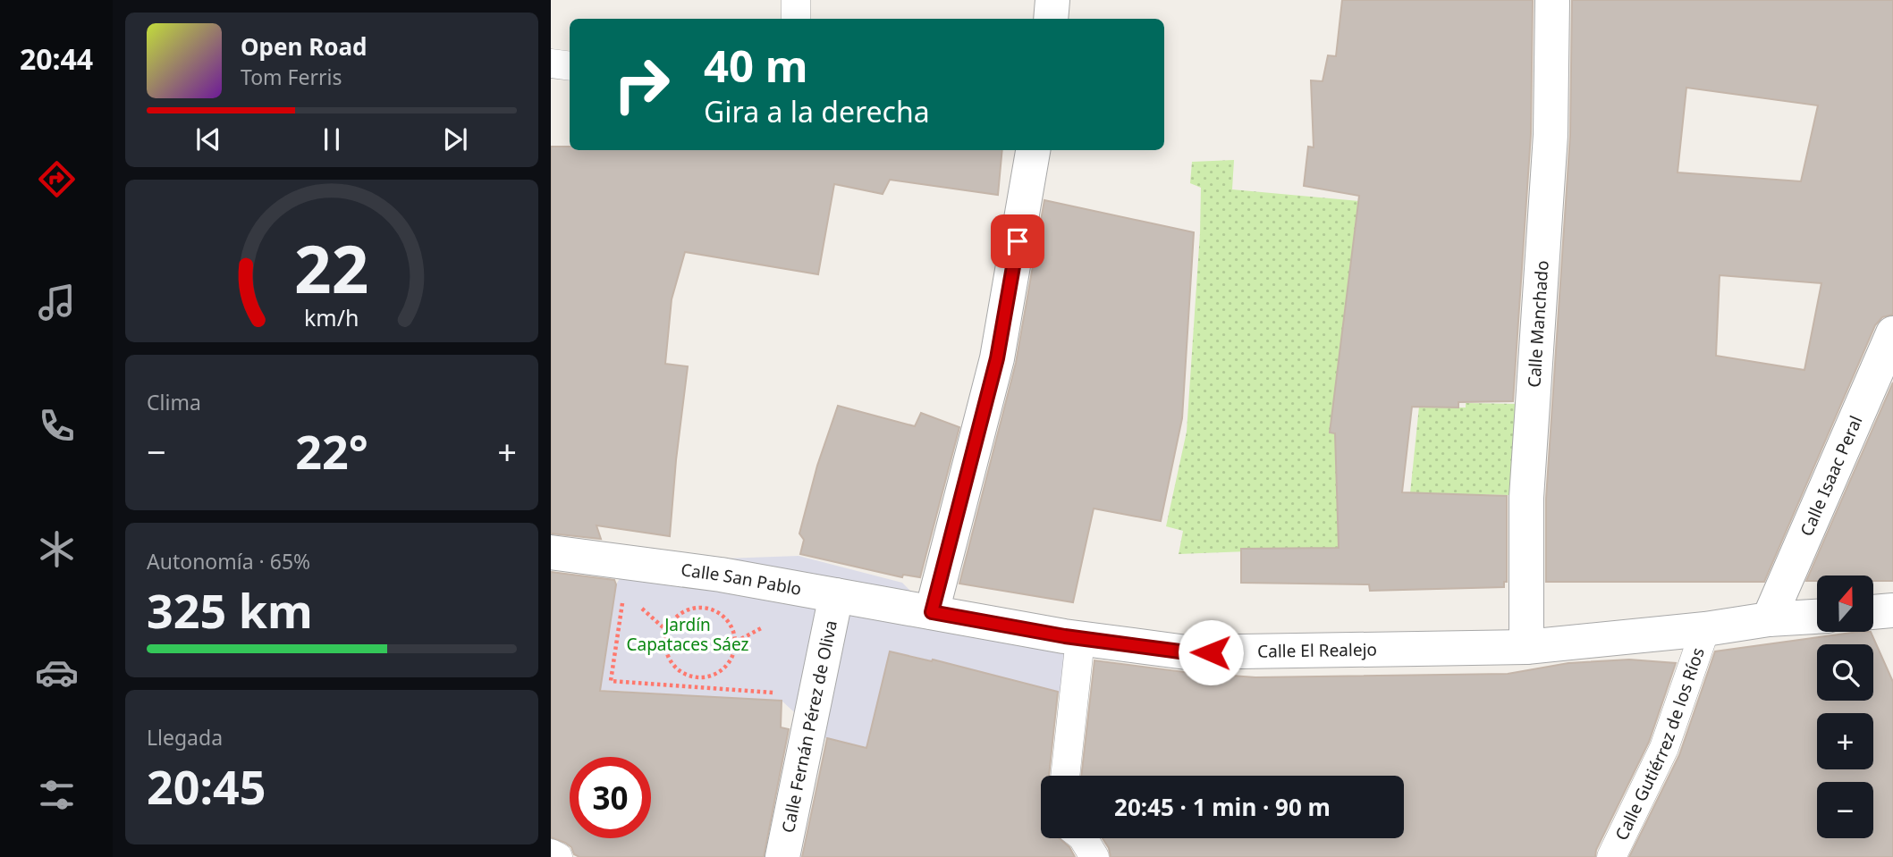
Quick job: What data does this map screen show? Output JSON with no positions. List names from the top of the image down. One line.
{"streets":{"street":["Calle Manchado","Calle Isaac Peral","Calle San Pablo","Calle El Realejo","Calle Fernán Pérez de Oliva","Calle Gutiérrez de los Ríos"]},"crossings":[["Calle Manchado","Calle El Realejo"],["Calle Isaac Peral","Calle El Realejo"],["Calle San Pablo","Calle El Realejo"],["Calle San Pablo","Calle Fernán Pérez de Oliva"],["Calle El Realejo","Calle Gutiérrez de los Ríos"]],"parks":["Jardín Capataces Sáez"],"north":"top","page":{"tabs":"20:44","turn":["40 m","Gira a la derecha"],"song":["Open Road","Tom Ferris"],"tile":["Clima",["Autonomía · 65%","325 km"],["Llegada","20:45"]],"heat":["−","22°","+"],"map_buttons":["+","−"],"limit":"30","trip":"20:45 · 1 min · 90 m","gauge":["22","km/h"]}}
